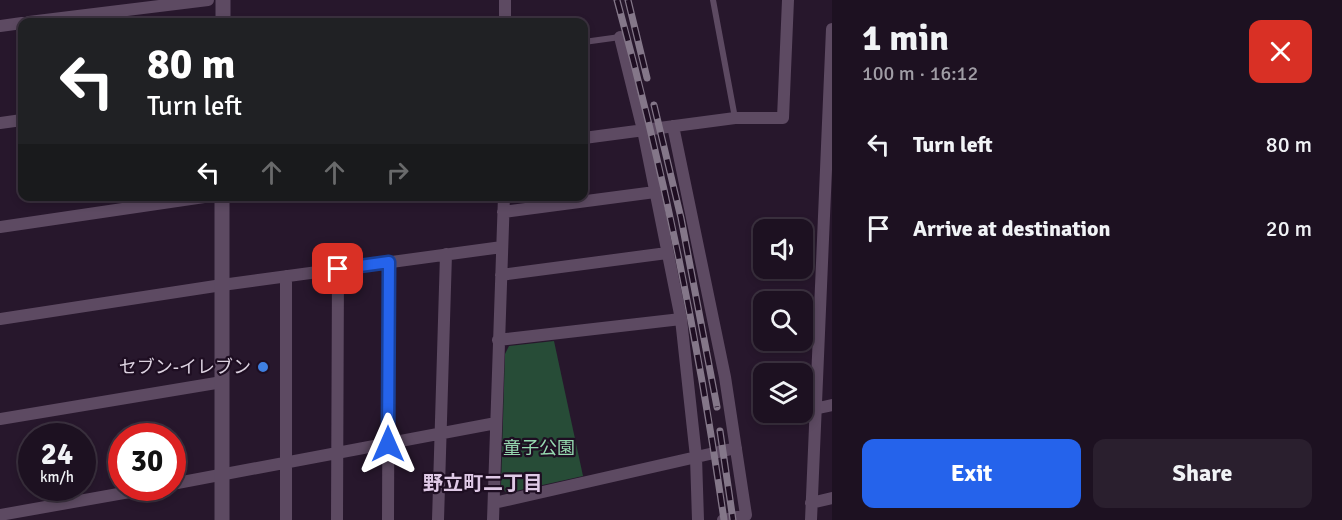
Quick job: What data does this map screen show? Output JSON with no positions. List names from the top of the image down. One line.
{"districts":["野立町二丁目"],"parks":["童子公園"],"places":["セブン-イレブン"],"page":{"heading":["1 min","100 m · 16:12"],"turn":["80 m","Turn left"],"list":[{"name":"Turn left","value":"80 m"},{"name":"Arrive at destination","value":"20 m"}],"speed":"24 km/h","limit":"30","buttons":["Exit","Share"]}}
